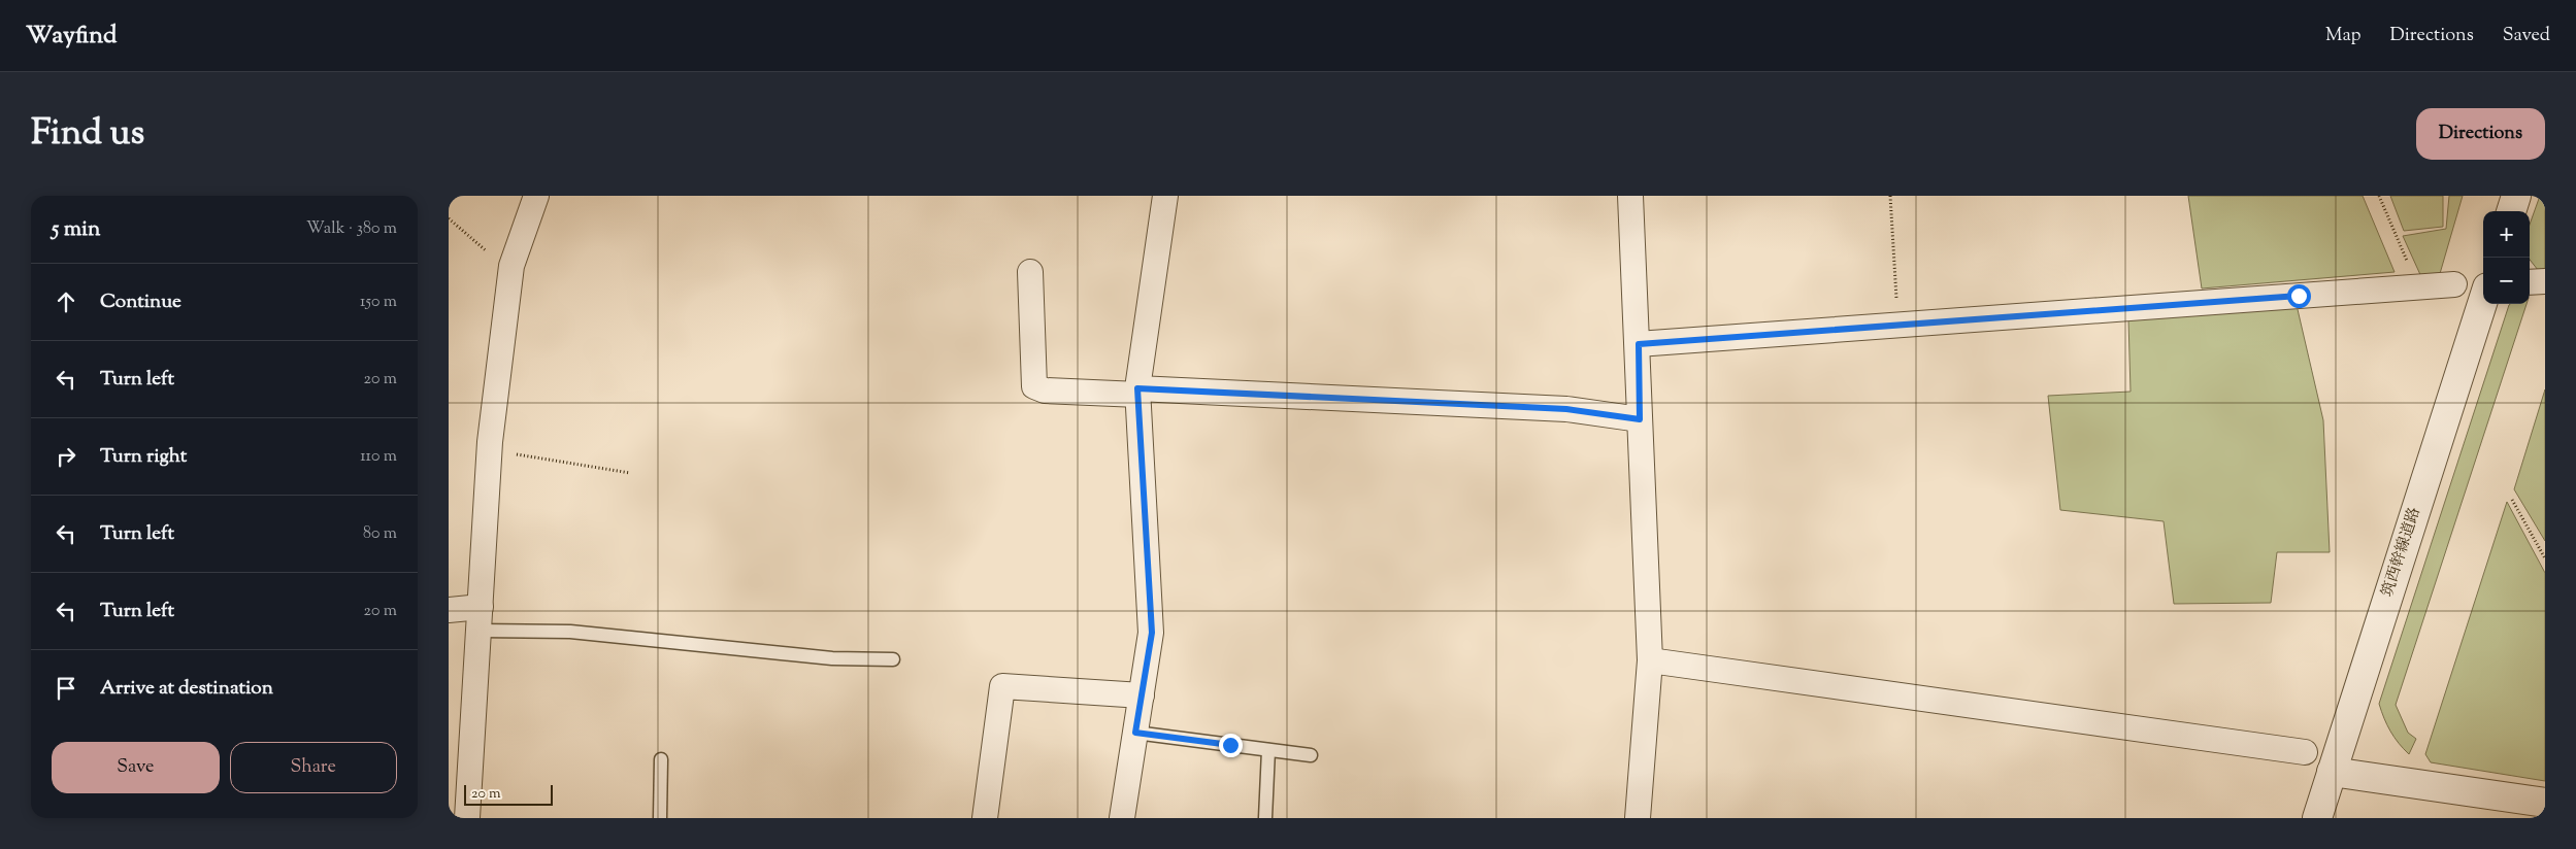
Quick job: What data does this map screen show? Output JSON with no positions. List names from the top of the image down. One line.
{"streets":{"street":["筑西幹線道路"]},"scale_bar":"20 m","page":{"header":"Wayfind","nav":["Map","Directions","Saved"],"title":"Find us","buttons":["Directions",["Save","Share"]],"heading":["5 min","Walk · 380 m"],"map_buttons":["+","−"],"list":[["Continue","150 m"],["Turn left","20 m"],["Turn right","110 m"],["Turn left","80 m"],["Turn left","20 m"],"Arrive at destination"],"scale":"20 m"}}
